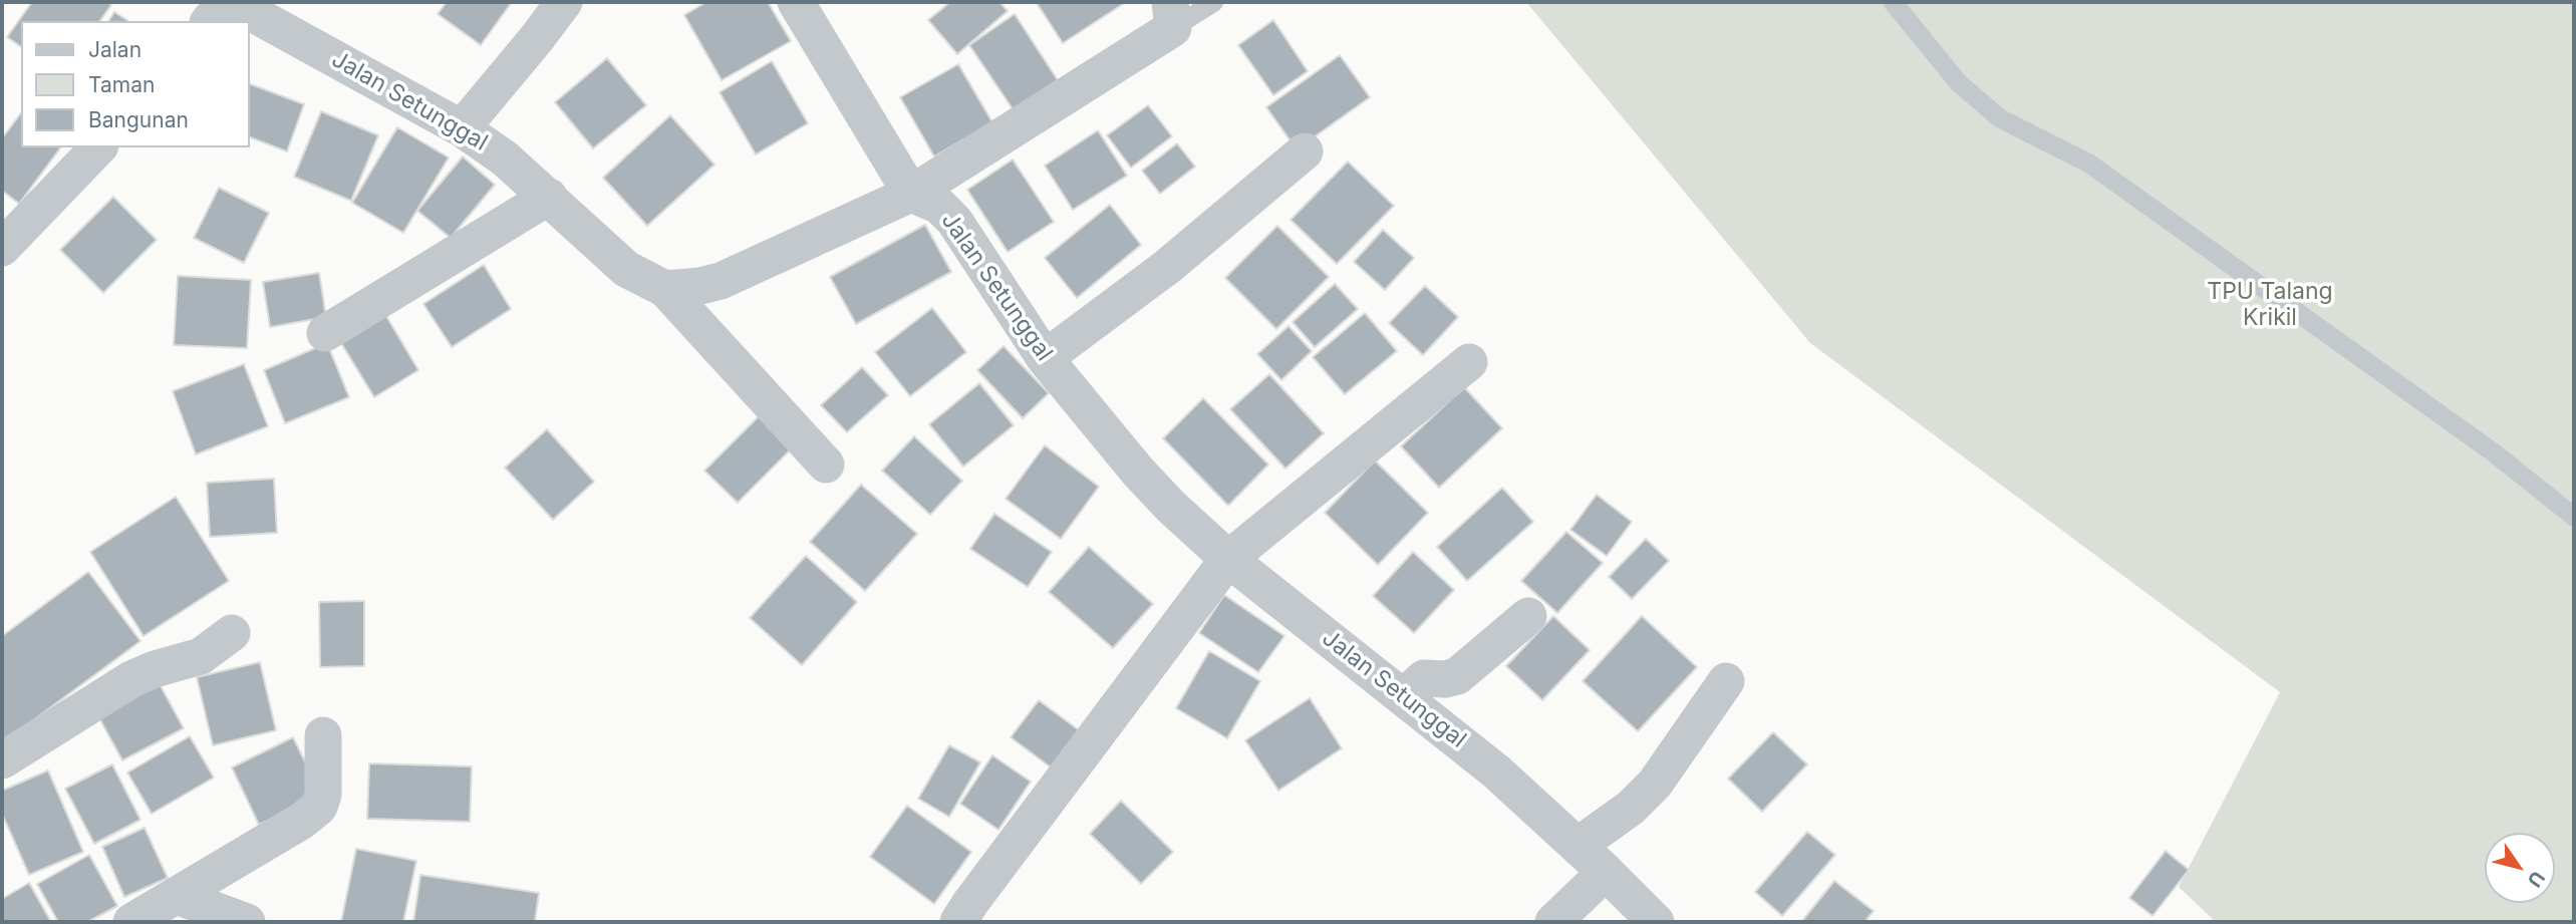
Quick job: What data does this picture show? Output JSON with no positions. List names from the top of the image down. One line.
{"streets":{"street":["Jalan Setunggal"]},"parks":["TPU Talang Krikil"],"legend":["Jalan","Taman","Bangunan"],"north":"bottom right"}
